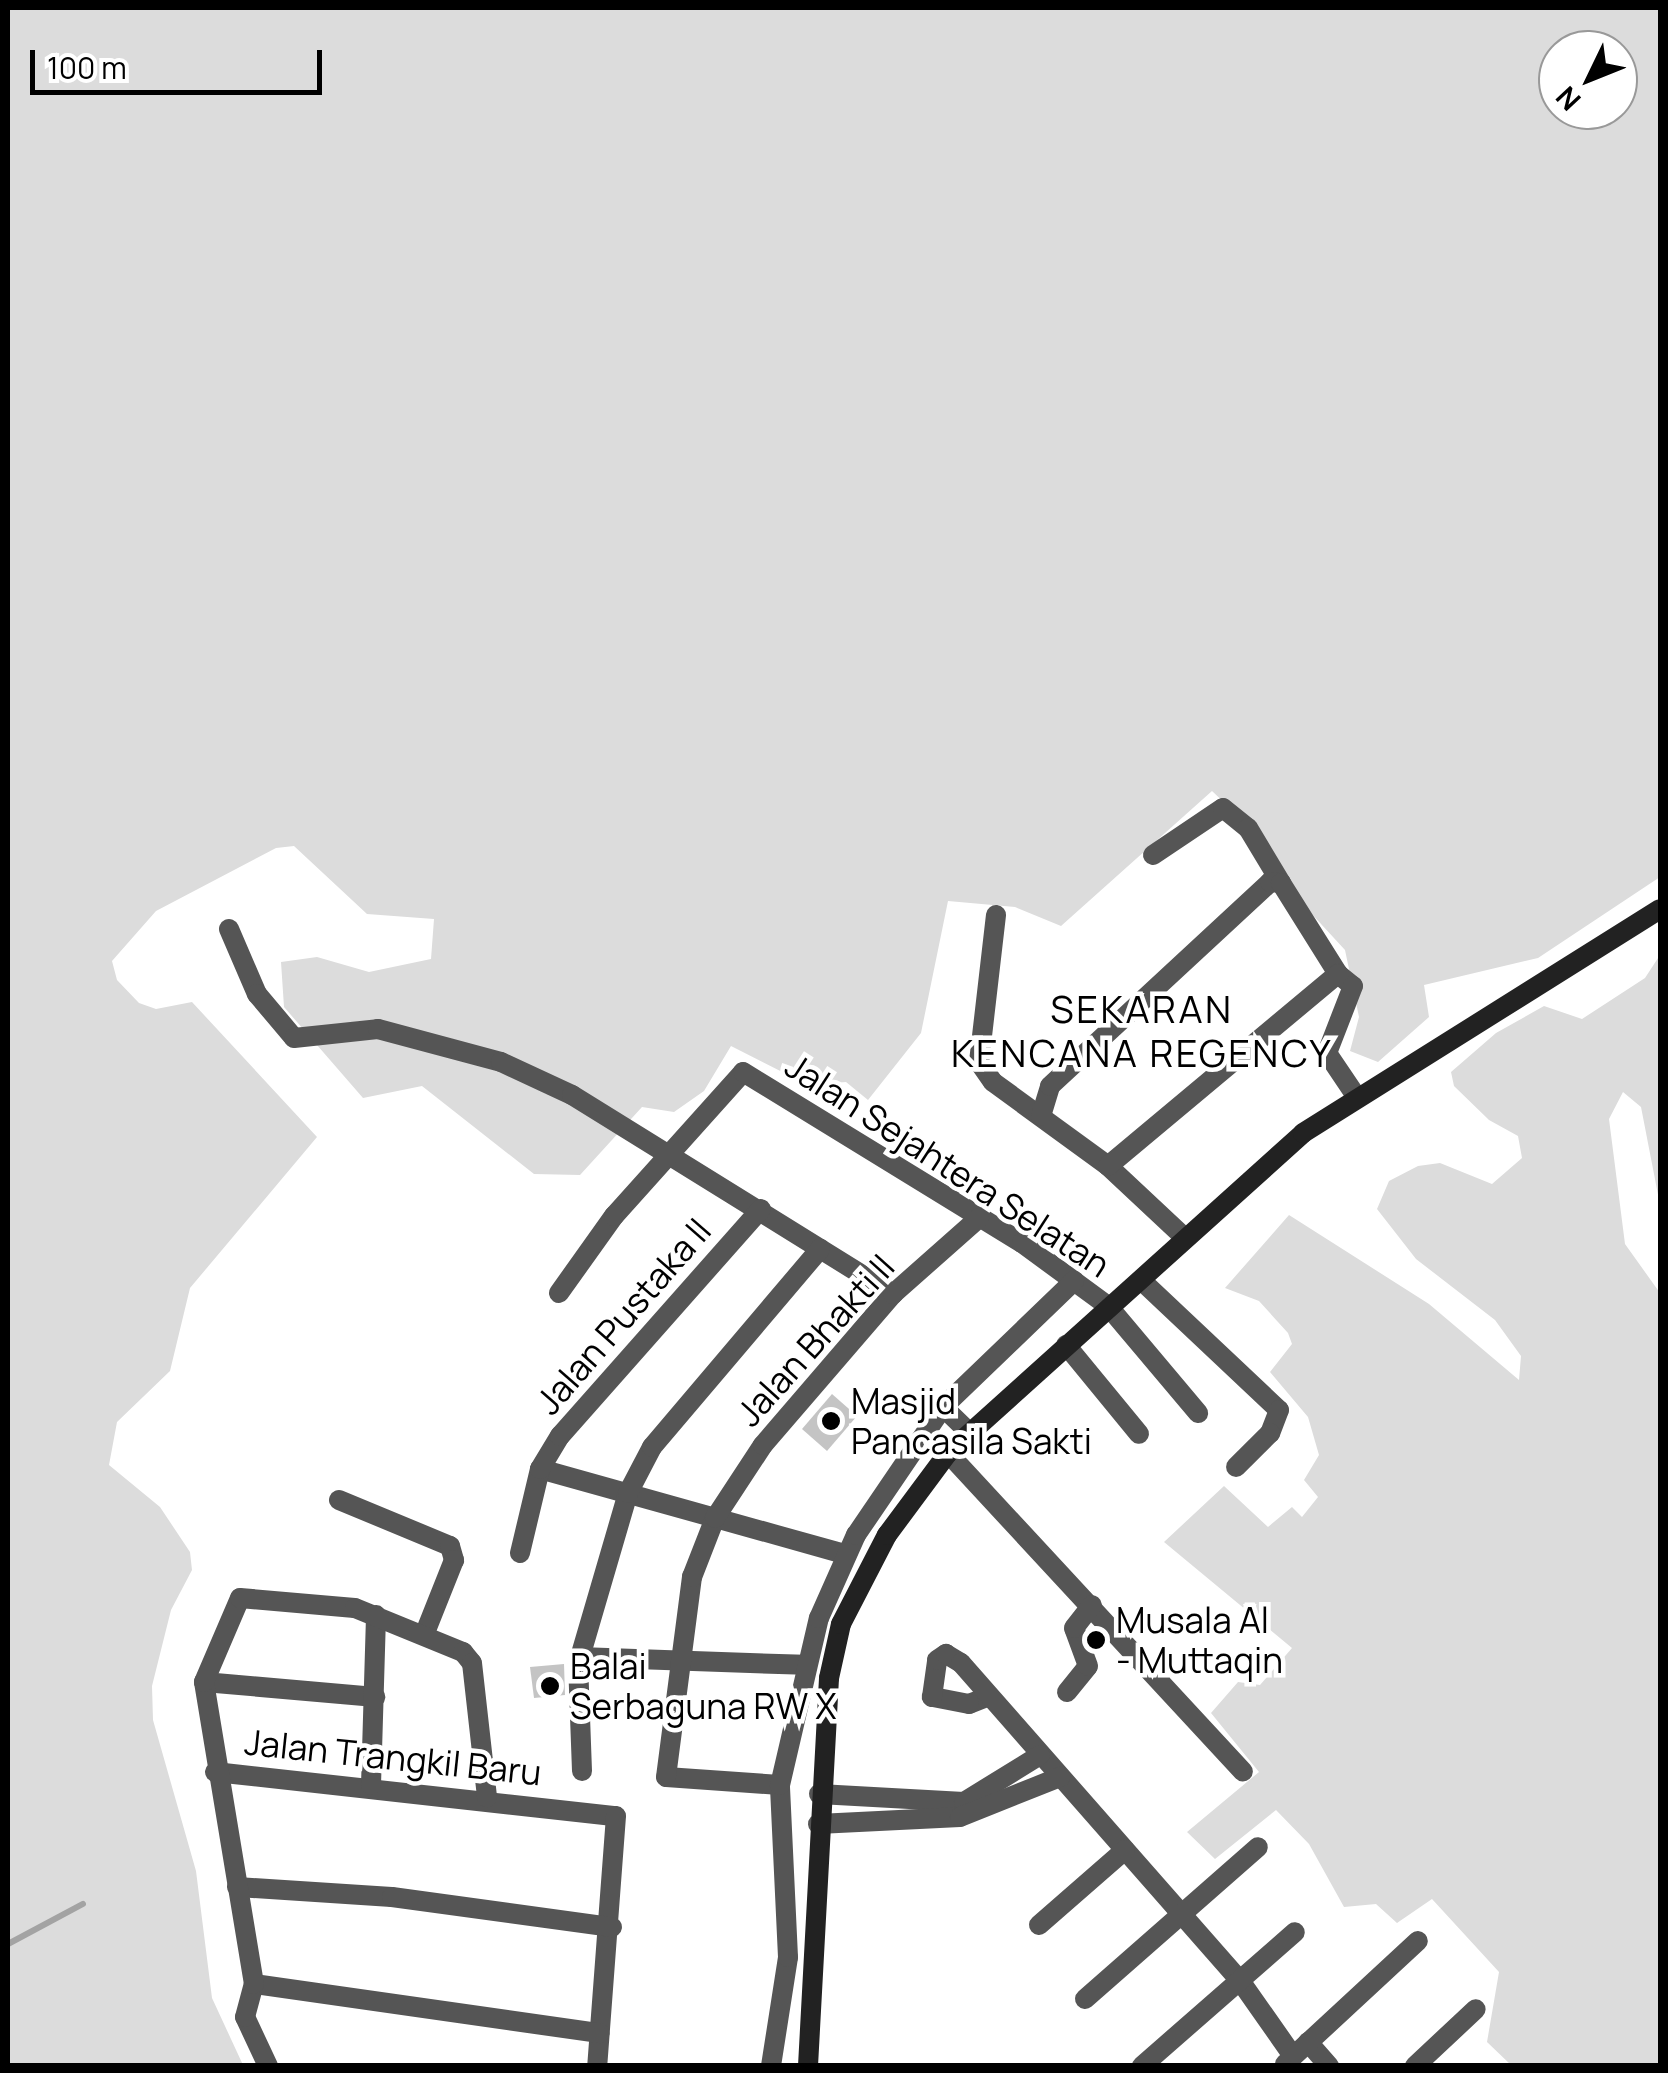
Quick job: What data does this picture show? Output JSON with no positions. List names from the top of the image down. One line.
{"streets":{"street":["Jalan Sejahtera Selatan","Jalan Pustaka II","Jalan Bhakti II","Jalan Trangkil Baru"]},"crossings":[["Jalan Sejahtera Selatan","Jalan Bhakti II"]],"districts":["SEKARAN KENCANA REGENCY"],"places":["Masjid Pancasila Sakti","Musala Al - Muttaqin","Balai Serbaguna RW X"],"scale_bar":"100 m","north":"bottom left"}
